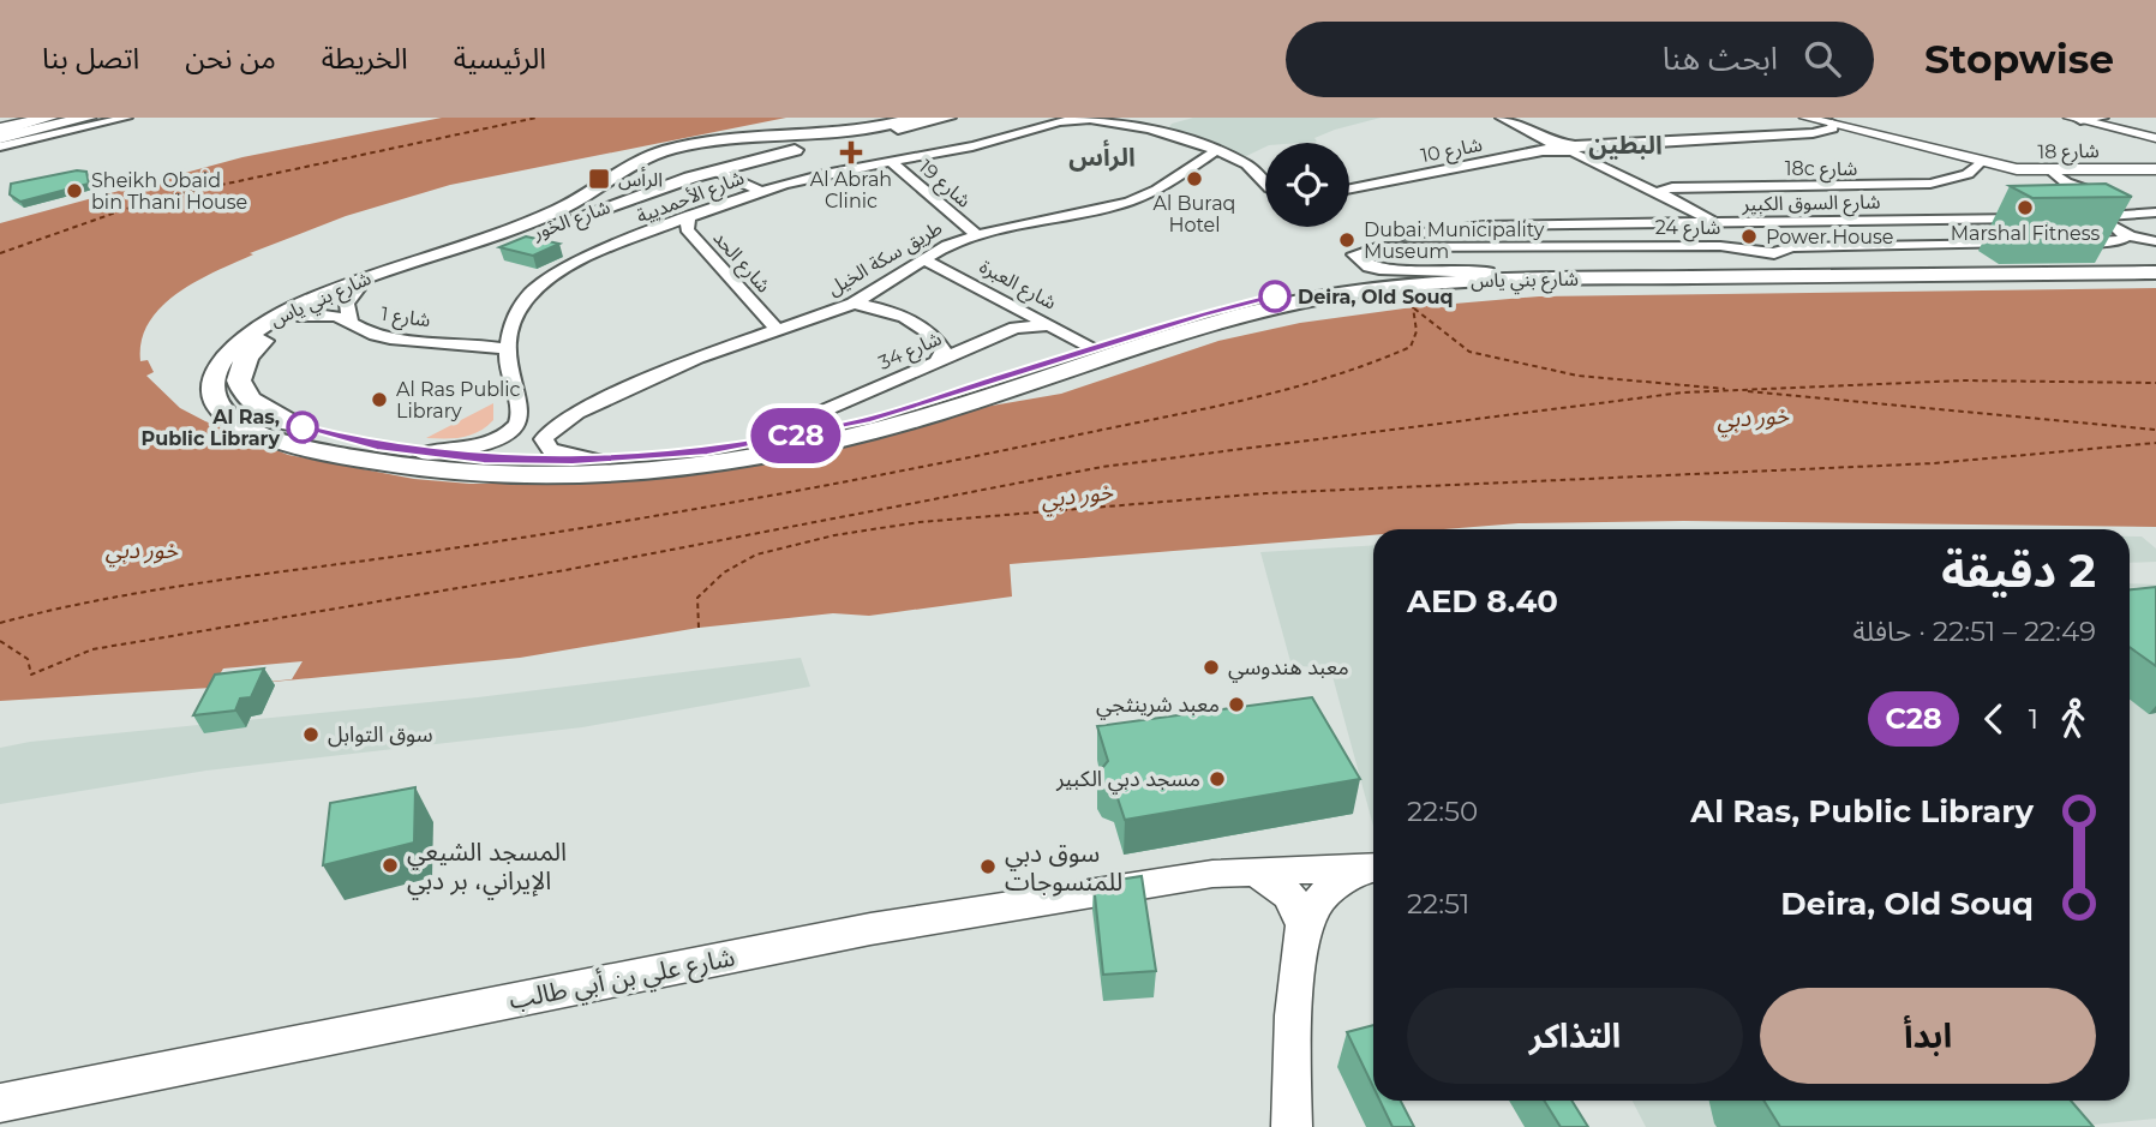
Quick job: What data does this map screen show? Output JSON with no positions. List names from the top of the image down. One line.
{"streets":{"main road":["شارع الخور","شارع بني ياس"],"street":["شارع 10","شارع 18","18c شارع","شارع 19","شارع الأحمديية","شارع السوق الكبير","شارع 24","طريق سكة الخيل","شارع الحد","شارع العبرة","شارع 1","شارع 34","شارع علي بن أبي طالب"]},"crossings":[["شارع 18","18c شارع"],["شارع 19","شارع الأحمديية"],["شارع 19","طريق سكة الخيل"],["شارع الأحمديية","شارع الحد"],["شارع الأحمديية","شارع 1"],["شارع السوق الكبير","شارع 24"],["شارع الخور","شارع بني ياس"],["شارع الخور","شارع 1"],["طريق سكة الخيل","شارع الحد"],["طريق سكة الخيل","شارع بني ياس"],["طريق سكة الخيل","شارع العبرة"],["شارع بني ياس","شارع العبرة"],["شارع بني ياس","شارع 1"],["شارع بني ياس","شارع 34"],["شارع العبرة","شارع 34"]],"districts":["البطين","الرأس"],"water":["خور دبي"],"places":{"health":["Al Abrah Clinic"],"transit":["الرأس"],"other":["Al Buraq Hotel","Sheikh Obaid bin Thani House","Marshal Fitness","Power House","Dubai Municipality Museum","Deira, Old Souq","Al Ras Public Library","Al Ras, Public Library","معبد هندوسي","معبد شرينثجي","سوق التوابل","مسجد دبي الكبير","المسجد الشيعي الإيراني، بر دبي","سوق دبي للمنسوجات"]},"lines":["bus line C28"],"page":{"header":"Stopwise","search":"ابحث هنا","nav":["الرئيسية","الخريطة","من نحن","اتصل بنا"],"on_map":"C28","heading":["2 دقيقة","22:49 – 22:51 · حافلة","AED 8.40"],"legs":["1","C28"],"list":[{"name":"Al Ras, Public Library","value":"22:50"},{"name":"Deira, Old Souq","value":"22:51"}],"buttons":["ابدأ","التذاكر"]}}
